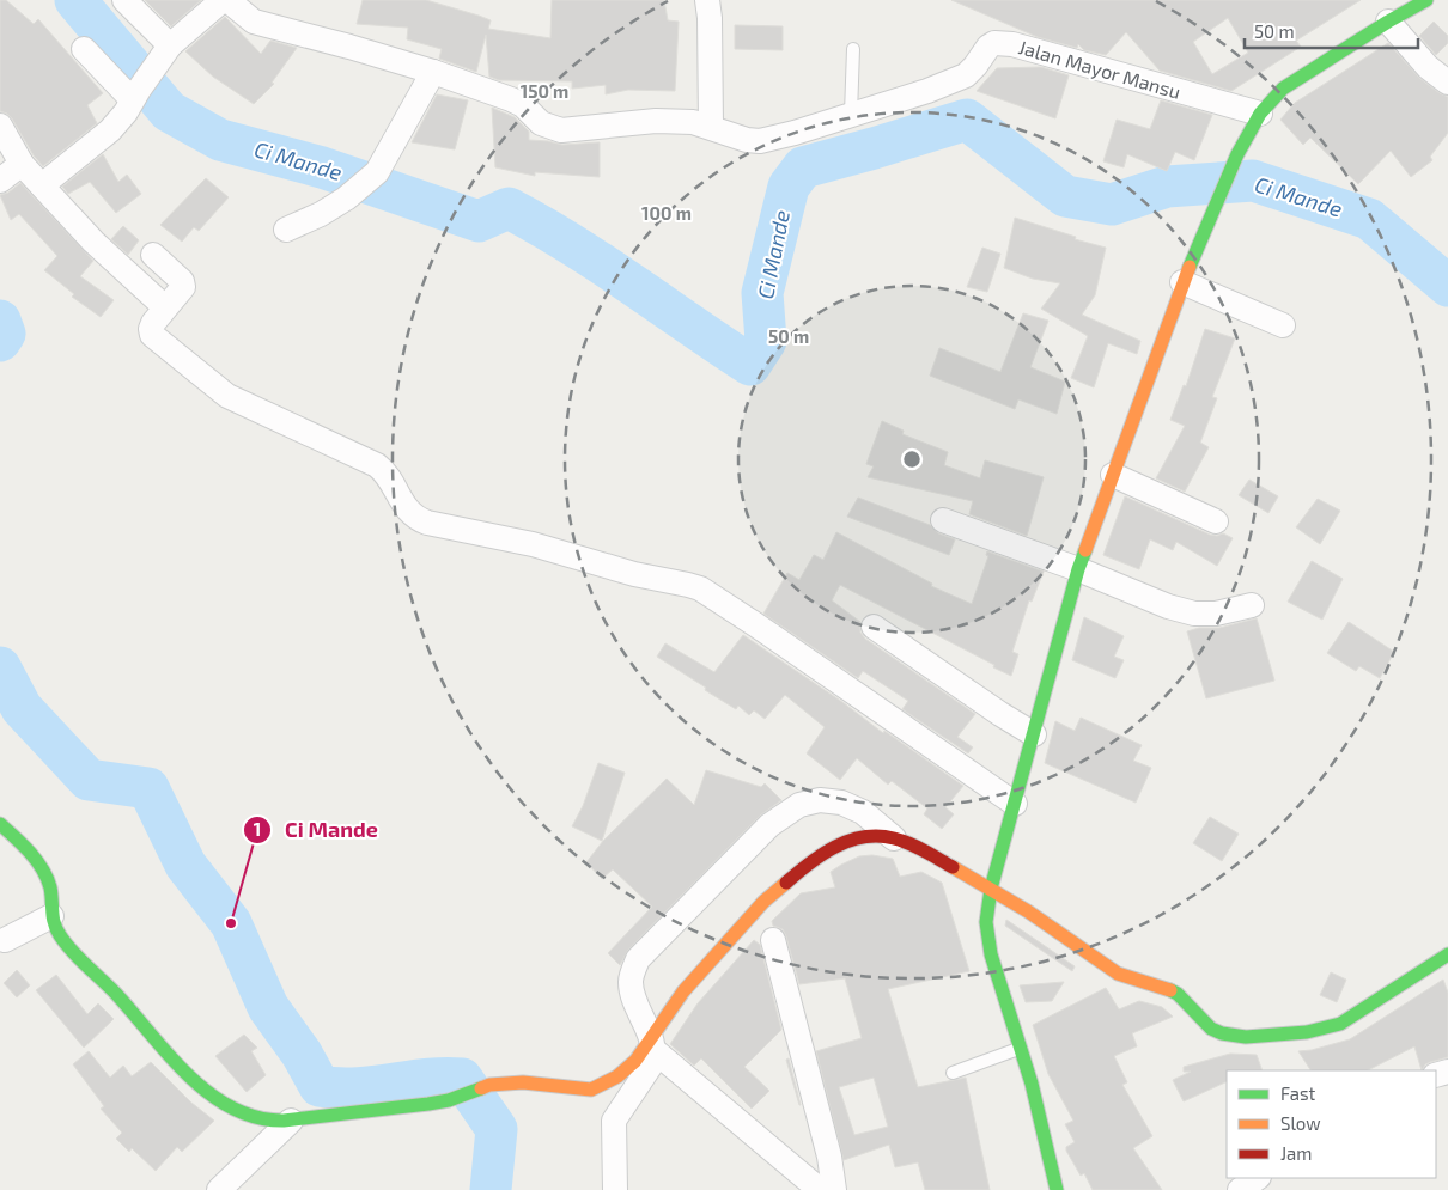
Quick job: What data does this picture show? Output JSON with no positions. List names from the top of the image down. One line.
{"streets":{"street":["Jalan Mayor Mansu"]},"water":["Ci Mande"],"places":["Ci Mande"],"legend":["Fast","Slow","Jam"],"scale_bar":"50 m","rings":["150 m","100 m","50 m"]}
